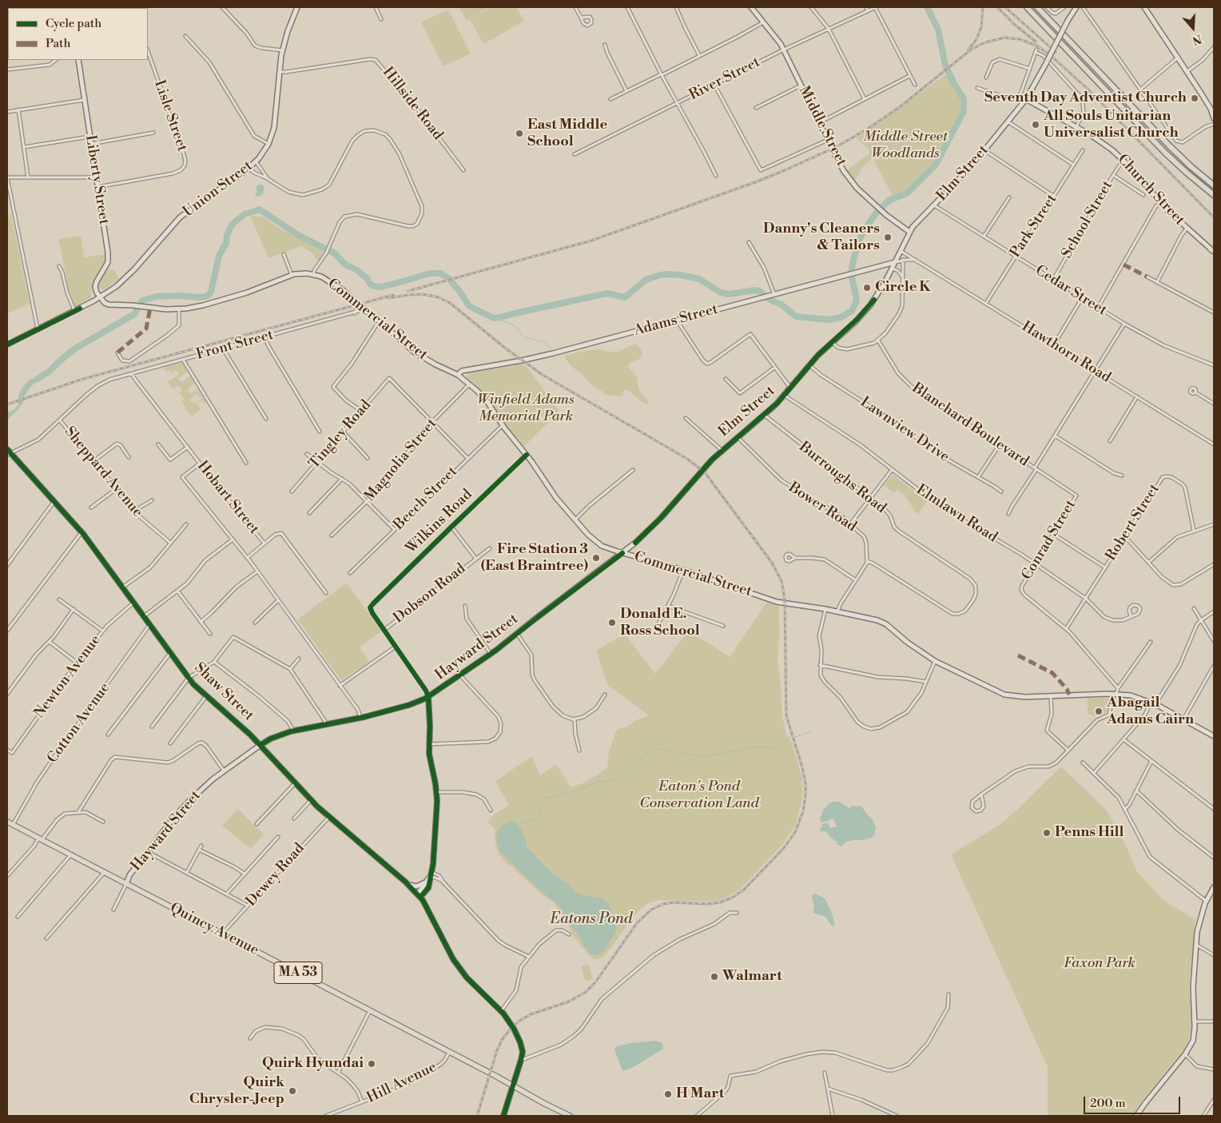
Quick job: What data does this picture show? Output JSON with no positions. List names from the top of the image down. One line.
{"streets":{"main road":["Middle Street","Elm Street","Liberty Street","Union Street","Church Street","Commercial Street","Adams Street","Hayward Street","Shaw Street","Quincy Avenue","MA 53"],"street":["River Street","Hillside Road","Lisle Street","School Street","Park Street","Cedar Street","Front Street","Hawthorn Road","Blanchard Boulevard","Lawnview Drive","Tingley Road","Magnolia Street","Sheppard Avenue","Burroughs Road","Hobart Street","Beech Street","Bower Road","Elmlawn Road","Wilkins Road","Robert Street","Conrad Street","Dobson Road","Newton Avenue","Cotton Avenue","Dewey Road","Hill Avenue"]},"crossings":[["River Street","Middle Street"],["Hillside Road","Union Street"],["Lisle Street","Liberty Street"],["Middle Street","Elm Street"],["Elm Street","Church Street"],["Elm Street","Cedar Street"],["Elm Street","Commercial Street"],["Elm Street","Adams Street"],["Elm Street","Hawthorn Road"],["Elm Street","Lawnview Drive"],["Elm Street","Burroughs Road"],["Elm Street","Bower Road"],["Elm Street","Elmlawn Road"],["Elm Street","Hayward Street"],["Liberty Street","Union Street"],["Liberty Street","Commercial Street"],["Union Street","Commercial Street"],["Church Street","School Street"],["School Street","Cedar Street"],["Park Street","Cedar Street"],["Park Street","Hawthorn Road"],["Commercial Street","Adams Street"],["Commercial Street","Front Street"],["Commercial Street","Magnolia Street"],["Commercial Street","Beech Street"],["Commercial Street","Wilkins Road"],["Commercial Street","Hayward Street"],["Adams Street","Hawthorn Road"],["Front Street","Sheppard Avenue"],["Front Street","Hobart Street"],["Front Street","Shaw Street"],["Blanchard Boulevard","Conrad Street"],["Tingley Road","Magnolia Street"],["Burroughs Road","Bower Road"],["Hobart Street","Hayward Street"],["Elmlawn Road","Robert Street"],["Elmlawn Road","Conrad Street"],["Wilkins Road","Dobson Road"],["Robert Street","Conrad Street"],["Hayward Street","Shaw Street"],["Hayward Street","Quincy Avenue"],["Newton Avenue","Shaw Street"],["Shaw Street","Cotton Avenue"],["Shaw Street","Dewey Road"],["Cotton Avenue","Quincy Avenue"],["Dewey Road","Quincy Avenue"],["Quincy Avenue","Hill Avenue"]],"water":["Eatons Pond"],"parks":["Middle Street Woodlands","Winfield Adams Memorial Park","Eaton's Pond Conservation Land","Faxon Park"],"places":["Seventh Day Adventist Church","All Souls Unitarian Universalist Church","East Middle School","Danny's Cleaners & Tailors","Circle K","Fire Station 3 (East Braintree)","Donald E. Ross School","Abagail Adams Cairn","Penns Hill","Walmart","Quirk Hyundai","Quirk Chrysler-Jeep","H Mart"],"legend":["Cycle path","Path"],"scale_bar":"200 m","north":"bottom"}
